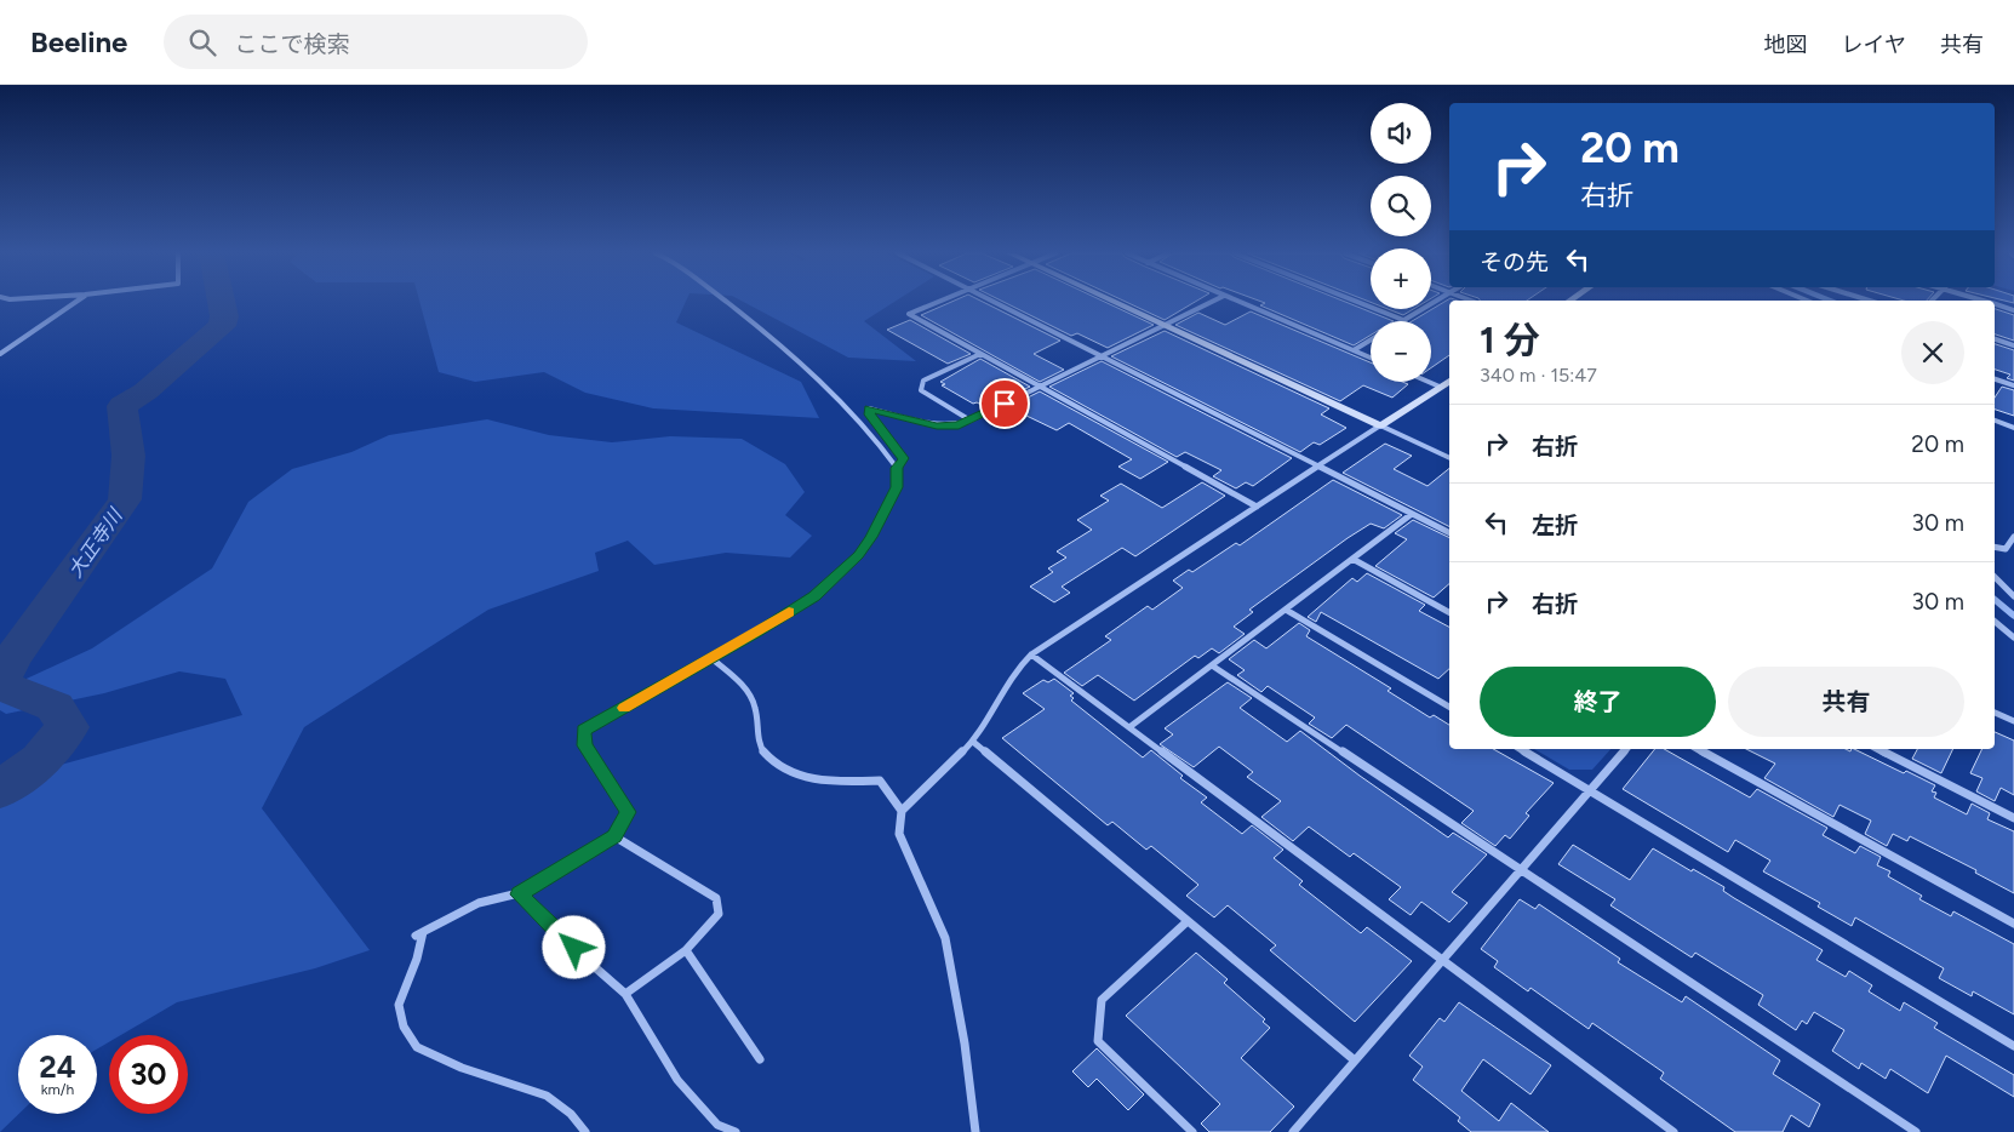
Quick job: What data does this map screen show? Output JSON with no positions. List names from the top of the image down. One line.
{"water":["大正寺川"],"page":{"header":"Beeline","search":"ここで検索","nav":["地図","レイヤ","共有"],"map_buttons":["+","−"],"turn":["20 m","右折"],"then":"その先","heading":["1 分","340 m · 15:47"],"list":[{"name":"右折","value":"20 m"},{"name":"左折","value":"30 m"},{"name":"右折","value":"30 m"}],"buttons":["終了","共有"],"speed":"24 km/h","limit":"30"}}
